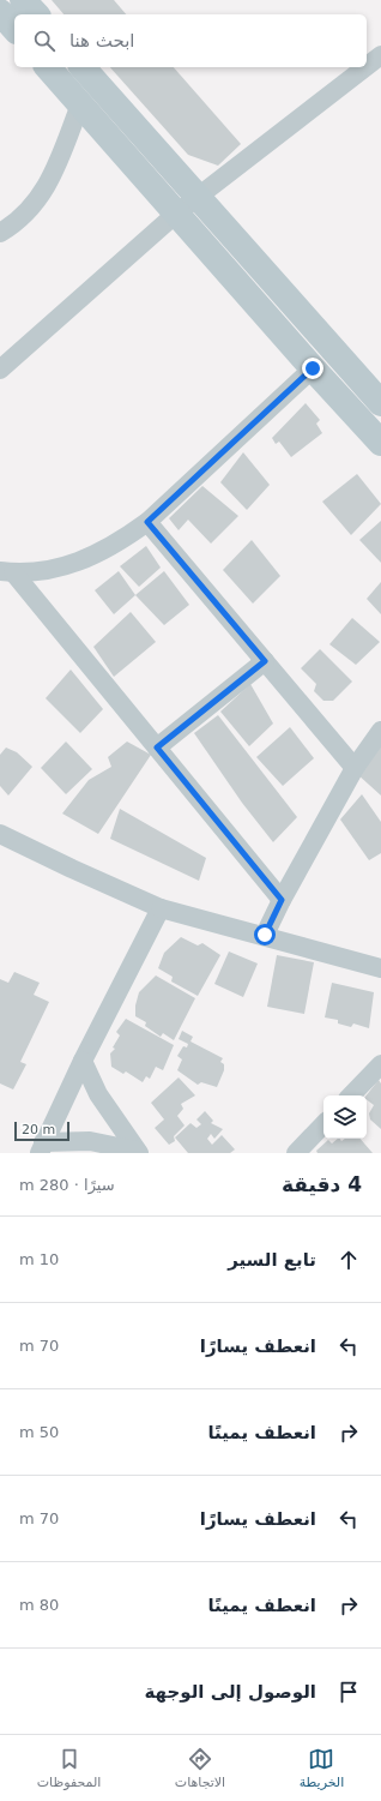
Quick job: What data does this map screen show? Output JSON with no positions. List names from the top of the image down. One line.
{"scale_bar":"20 m","page":{"search":"ابحث هنا","scale":"20 m","heading":["4 دقيقة","سيرًا · 280 m"],"list":[["تابع السير","10 m"],["انعطف يسارًا","70 m"],["انعطف يمينًا","50 m"],["انعطف يسارًا","70 m"],["انعطف يمينًا","80 m"],"الوصول إلى الوجهة"],"nav":["الخريطة","الاتجاهات","المحفوظات"]}}
